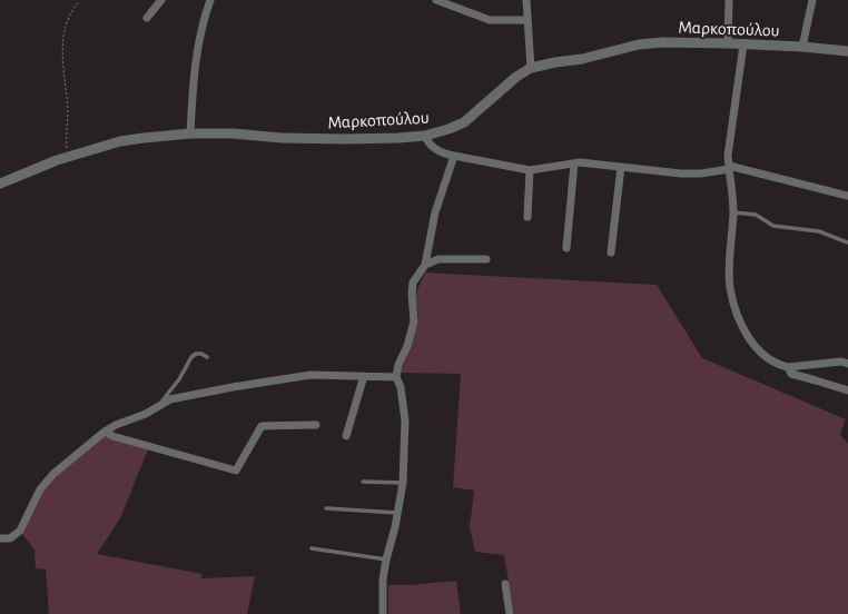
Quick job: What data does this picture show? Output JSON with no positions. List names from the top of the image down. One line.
{"streets":{"street":["Μαρκοπούλου"]}}
